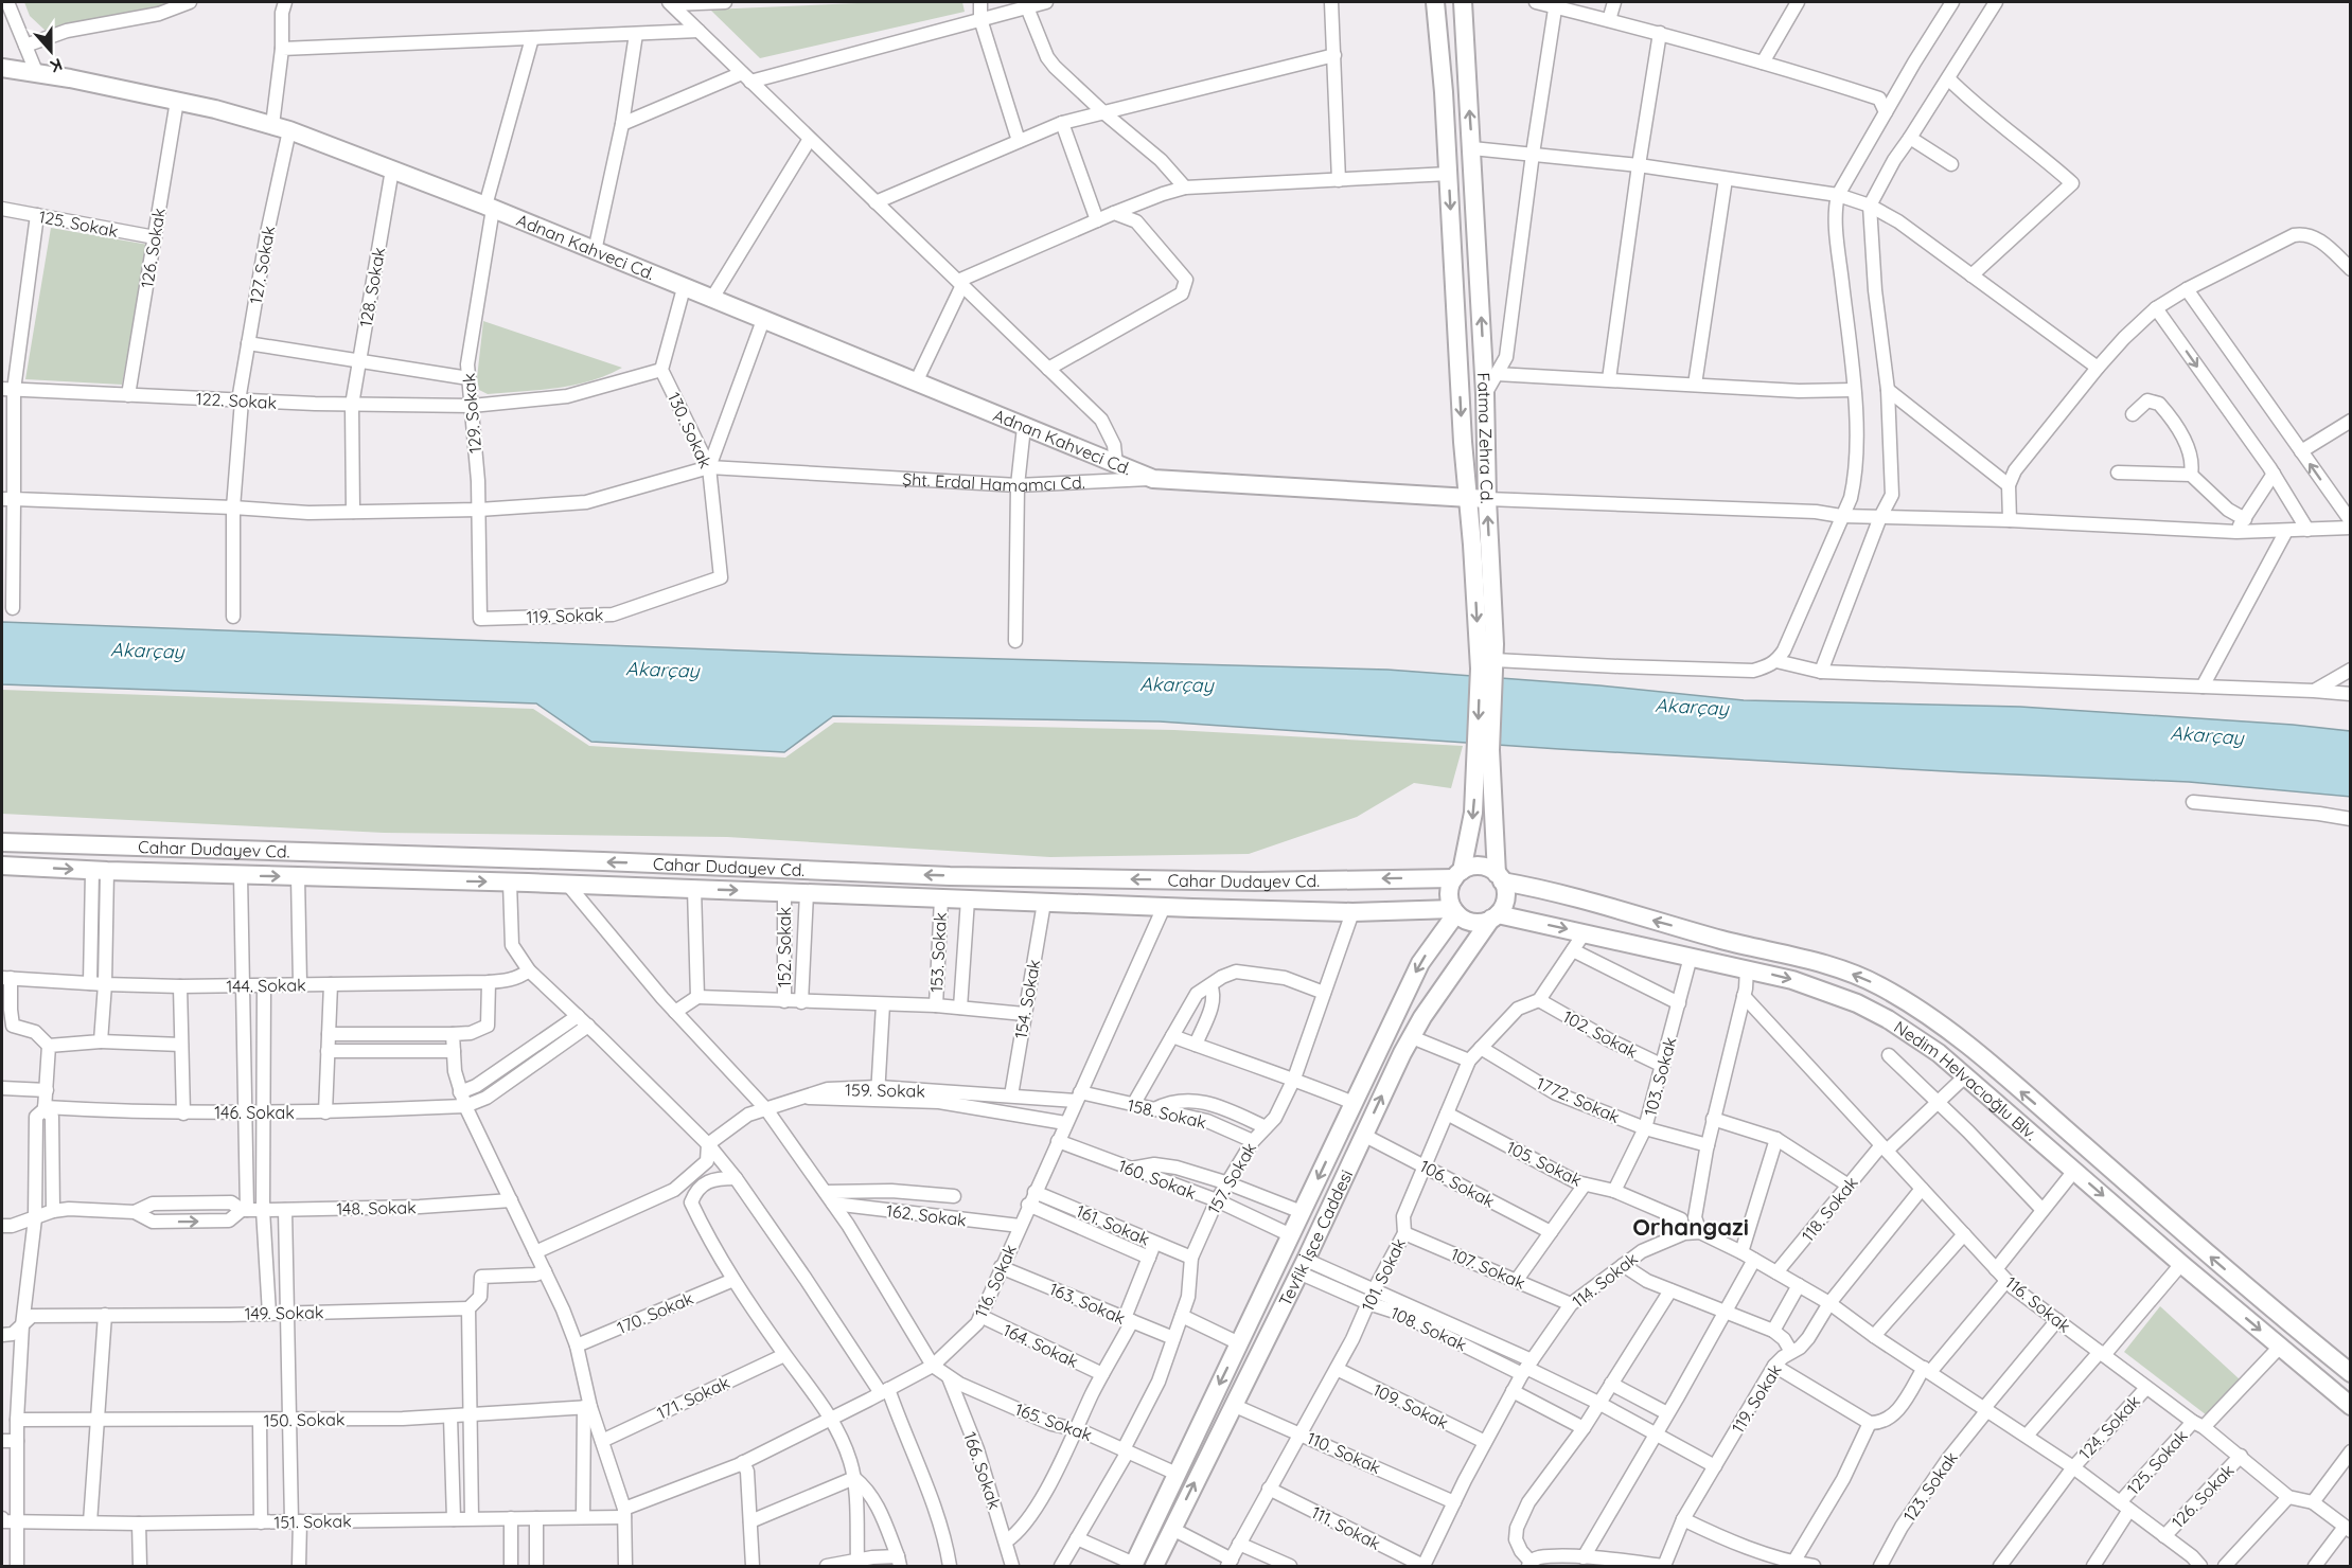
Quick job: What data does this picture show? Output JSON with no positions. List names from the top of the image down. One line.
{"streets":{"main road":["Adnan Kahveci Cd.","Fatma Zehra Cd.","Şht. Erdal Hamamcı Cd.","Cahar Dudayev Cd.","Nedim Helvacıoğlu Blv.","Tevfik İşce Caddesi"],"street":["125. Sokak","126. Sokak","127. Sokak","128. Sokak","122. Sokak","129. Sokak","130. Sokak","119. Sokak","152. Sokak","153. Sokak","144. Sokak","154. Sokak","102. Sokak","103. Sokak","159. Sokak","1772. Sokak","146. Sokak","158. Sokak","105. Sokak","157. Sokak","160. Sokak","106. Sokak","148. Sokak","118. Sokak","162. Sokak","161. Sokak","107. Sokak","101. Sokak","114. Sokak","116. Sokak","163. Sokak","149. Sokak","170. Sokak","108. Sokak","164. Sokak","171. Sokak","109. Sokak","150. Sokak","165. Sokak","124. Sokak","110. Sokak","166. Sokak","123. Sokak","151. Sokak","111. Sokak"]},"crossings":[["125. Sokak","126. Sokak"],["125. Sokak","Nedim Helvacıoğlu Blv."],["125. Sokak","116. Sokak"],["Adnan Kahveci Cd.","126. Sokak"],["Adnan Kahveci Cd.","127. Sokak"],["Adnan Kahveci Cd.","128. Sokak"],["Adnan Kahveci Cd.","129. Sokak"],["Adnan Kahveci Cd.","130. Sokak"],["Adnan Kahveci Cd.","Şht. Erdal Hamamcı Cd."],["126. Sokak","122. Sokak"],["126. Sokak","116. Sokak"],["127. Sokak","122. Sokak"],["127. Sokak","Şht. Erdal Hamamcı Cd."],["128. Sokak","122. Sokak"],["128. Sokak","Şht. Erdal Hamamcı Cd."],["122. Sokak","129. Sokak"],["122. Sokak","130. Sokak"],["129. Sokak","Şht. Erdal Hamamcı Cd."],["129. Sokak","119. Sokak"],["130. Sokak","Şht. Erdal Hamamcı Cd."],["130. Sokak","119. Sokak"],["Fatma Zehra Cd.","Şht. Erdal Hamamcı Cd."],["Fatma Zehra Cd.","Cahar Dudayev Cd."],["Fatma Zehra Cd.","Nedim Helvacıoğlu Blv."],["Fatma Zehra Cd.","Tevfik İşce Caddesi"],["119. Sokak","116. Sokak"],["Cahar Dudayev Cd.","152. Sokak"],["Cahar Dudayev Cd.","153. Sokak"],["Cahar Dudayev Cd.","154. Sokak"],["Cahar Dudayev Cd.","Nedim Helvacıoğlu Blv."],["Cahar Dudayev Cd.","157. Sokak"],["Cahar Dudayev Cd.","Tevfik İşce Caddesi"],["Cahar Dudayev Cd.","116. Sokak"],["154. Sokak","159. Sokak"],["102. Sokak","103. Sokak"],["102. Sokak","101. Sokak"],["103. Sokak","Nedim Helvacıoğlu Blv."],["103. Sokak","1772. Sokak"],["103. Sokak","105. Sokak"],["Nedim Helvacıoğlu Blv.","118. Sokak"],["Nedim Helvacıoğlu Blv.","Tevfik İşce Caddesi"],["Nedim Helvacıoğlu Blv.","101. Sokak"],["159. Sokak","158. Sokak"],["159. Sokak","116. Sokak"],["1772. Sokak","101. Sokak"],["158. Sokak","157. Sokak"],["158. Sokak","116. Sokak"],["105. Sokak","101. Sokak"],["157. Sokak","160. Sokak"],["157. Sokak","161. Sokak"],["157. Sokak","165. Sokak"],["160. Sokak","Tevfik İşce Caddesi"],["160. Sokak","116. Sokak"],["106. Sokak","Tevfik İşce Caddesi"],["106. Sokak","101. Sokak"],["118. Sokak","116. Sokak"],["162. Sokak","116. Sokak"],["161. Sokak","116. Sokak"],["Tevfik İşce Caddesi","108. Sokak"],["Tevfik İşce Caddesi","165. Sokak"],["Tevfik İşce Caddesi","110. Sokak"],["107. Sokak","101. Sokak"],["107. Sokak","114. Sokak"],["101. Sokak","108. Sokak"],["101. Sokak","109. Sokak"],["101. Sokak","110. Sokak"],["101. Sokak","111. Sokak"],["114. Sokak","108. Sokak"],["114. Sokak","109. Sokak"],["114. Sokak","110. Sokak"],["114. Sokak","111. Sokak"],["116. Sokak","163. Sokak"],["116. Sokak","164. Sokak"],["116. Sokak","165. Sokak"],["116. Sokak","124. Sokak"],["116. Sokak","123. Sokak"],["116. Sokak","151. Sokak"],["163. Sokak","164. Sokak"],["163. Sokak","165. Sokak"],["163. Sokak","166. Sokak"],["165. Sokak","166. Sokak"]],"districts":["Orhangazi"],"water":["Akarçay"],"north":"bottom"}
